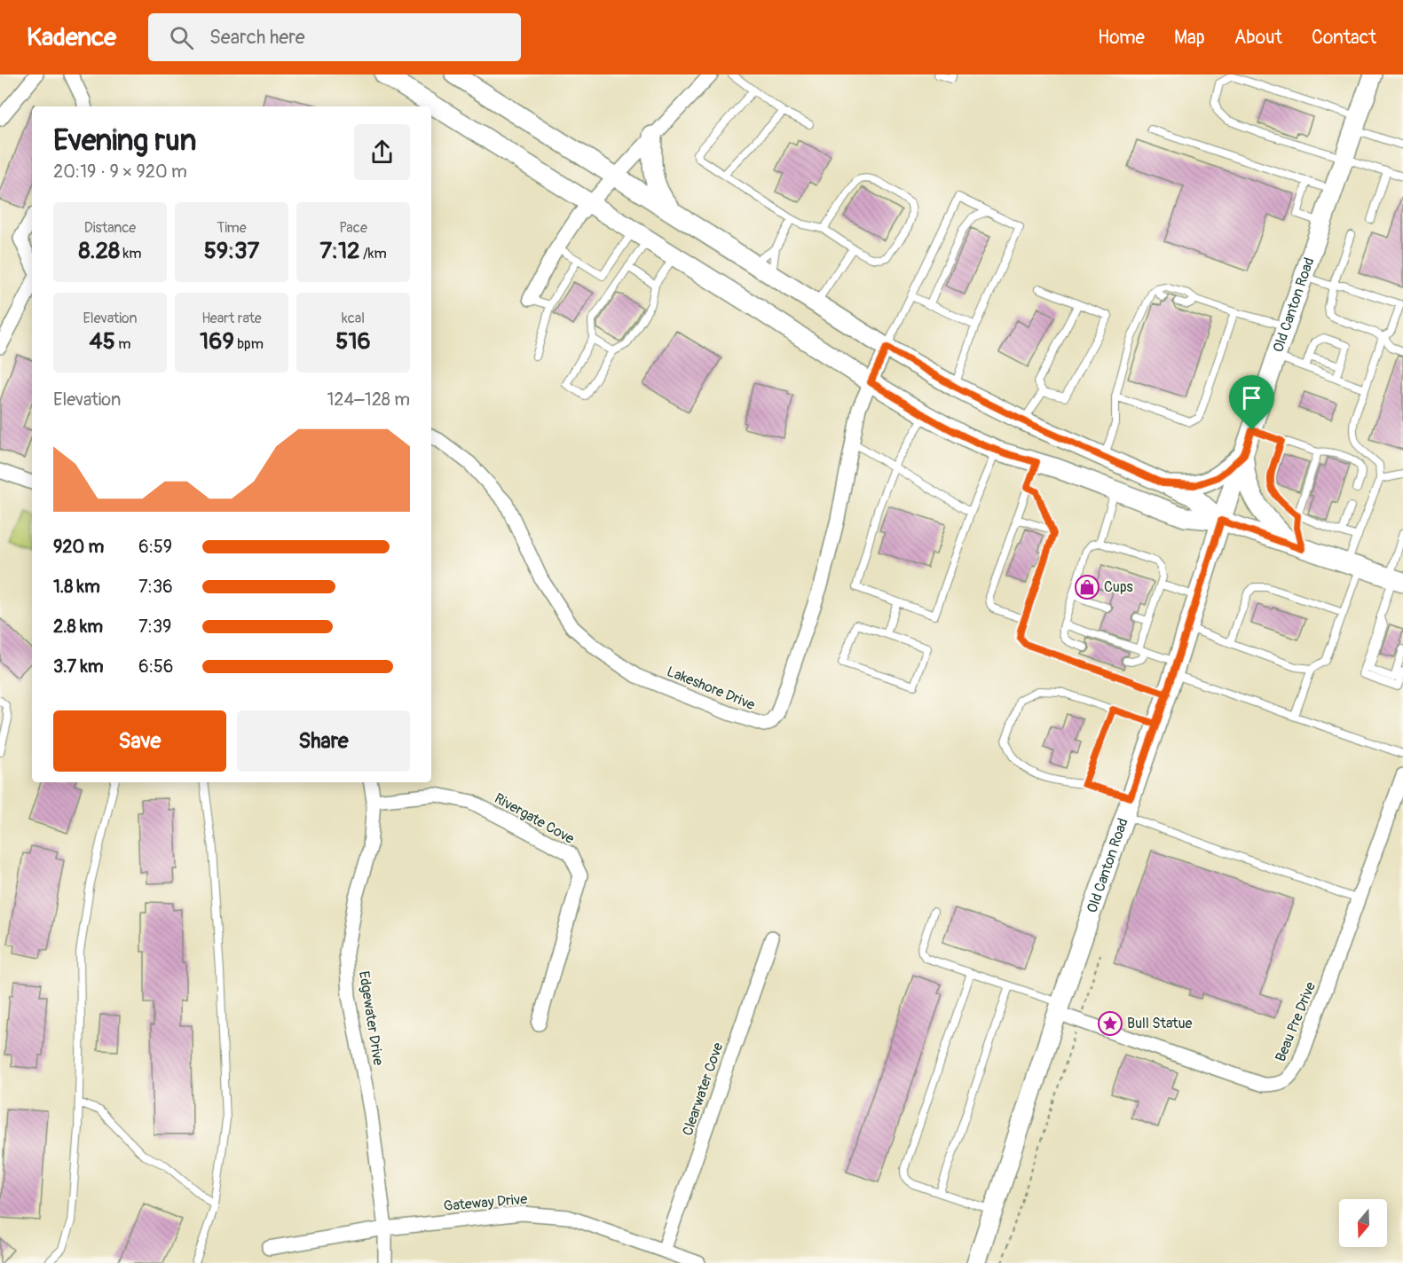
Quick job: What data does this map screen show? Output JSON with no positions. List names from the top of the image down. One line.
{"streets":{"main road":["Old Canton Road"],"street":["Lakeshore Drive","Rivergate Cove","Edgewater Drive","Beau Pre Drive","Clearwater Cove","Gateway Drive"]},"crossings":[["Old Canton Road","Beau Pre Drive"],["Rivergate Cove","Edgewater Drive"],["Edgewater Drive","Gateway Drive"],["Clearwater Cove","Gateway Drive"]],"places":{"shop":["Cups"],"place":["Bull Statue"]},"north":"bottom","page":{"header":"Kadence","search":"Search here","nav":["Home","Map","About","Contact"],"heading":["Evening run","20:19 · 9 × 920 m"],"stats":[["Distance","8.28 km"],["Time","59:37"],["Pace","7:12 /km"],["Elevation","45 m"],["Heart rate","169 bpm"],["kcal","516"]],"chart":["Elevation","124–128 m"],"list":[{"name":"920 m","note":"6:59"},{"name":"1.8 km","note":"7:36"},{"name":"2.8 km","note":"7:39"},{"name":"3.7 km","note":"6:56"}],"buttons":["Save","Share"]}}
